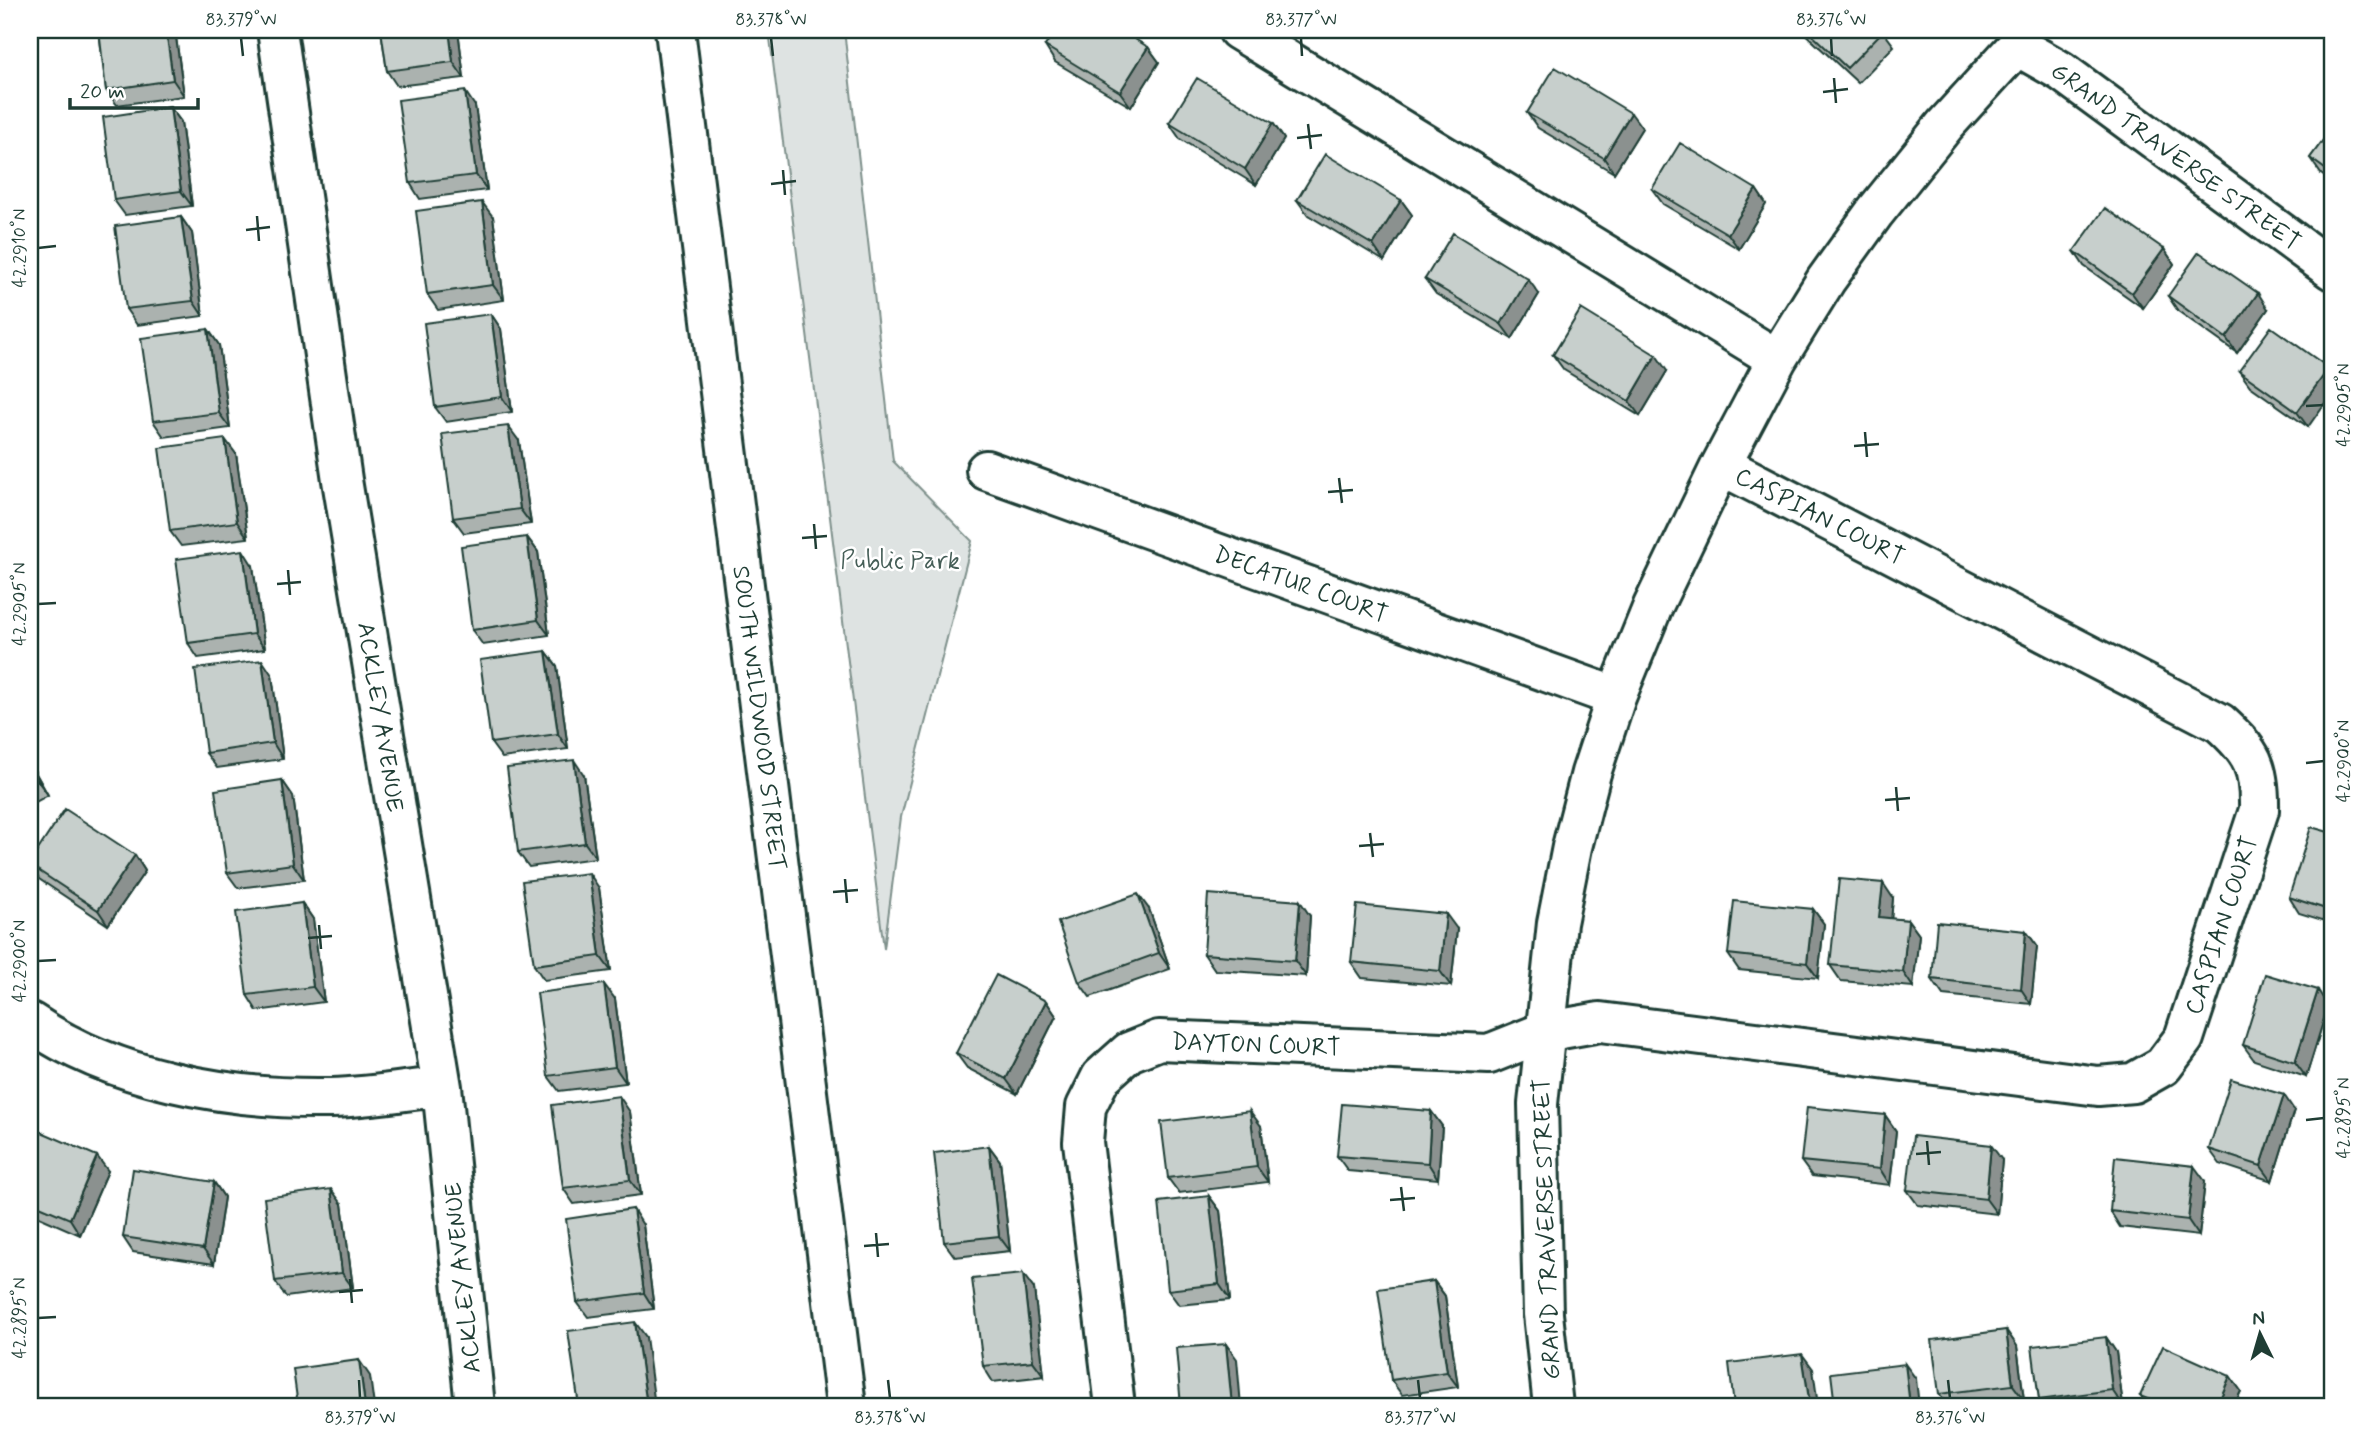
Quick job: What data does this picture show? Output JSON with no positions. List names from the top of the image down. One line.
{"streets":{"street":["GRAND TRAVERSE STREET","CASPIAN COURT","DECATUR COURT","ACKLEY AVENUE","SOUTH WILDWOOD STREET","DAYTON COURT"]},"crossings":[["GRAND TRAVERSE STREET","CASPIAN COURT"],["GRAND TRAVERSE STREET","DECATUR COURT"],["GRAND TRAVERSE STREET","DAYTON COURT"],["CASPIAN COURT","DAYTON COURT"]],"parks":["Public Park"],"scale_bar":"20 m","north":"top","coordinates":["83.379°W","83.378°W","83.377°W","83.376°W","42.2910°N","42.2905°N","42.2900°N","42.2895°N"]}
